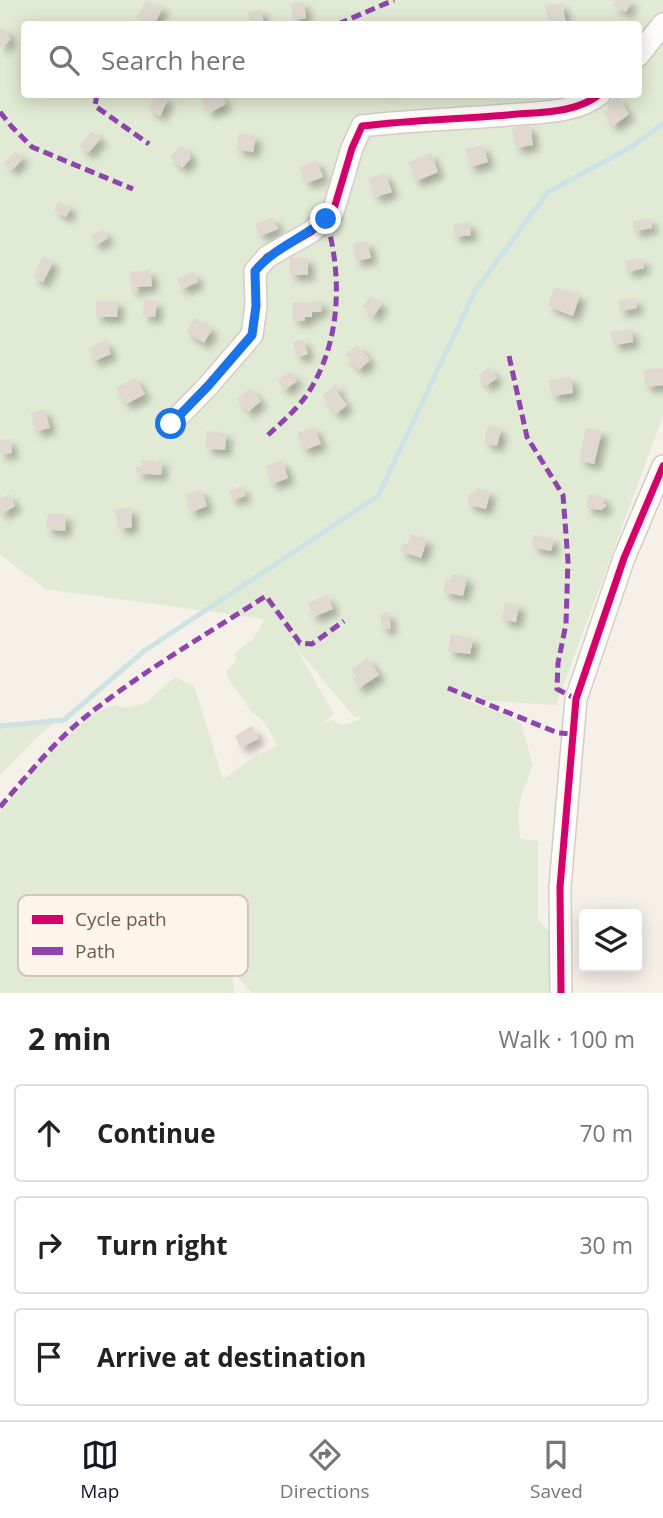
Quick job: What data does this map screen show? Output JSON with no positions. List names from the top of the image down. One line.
{"legend":["Cycle path","Path"],"page":{"search":"Search here","heading":["2 min","Walk · 100 m"],"list":[["Continue","70 m"],["Turn right","30 m"],"Arrive at destination"],"nav":["Map","Directions","Saved"]}}
